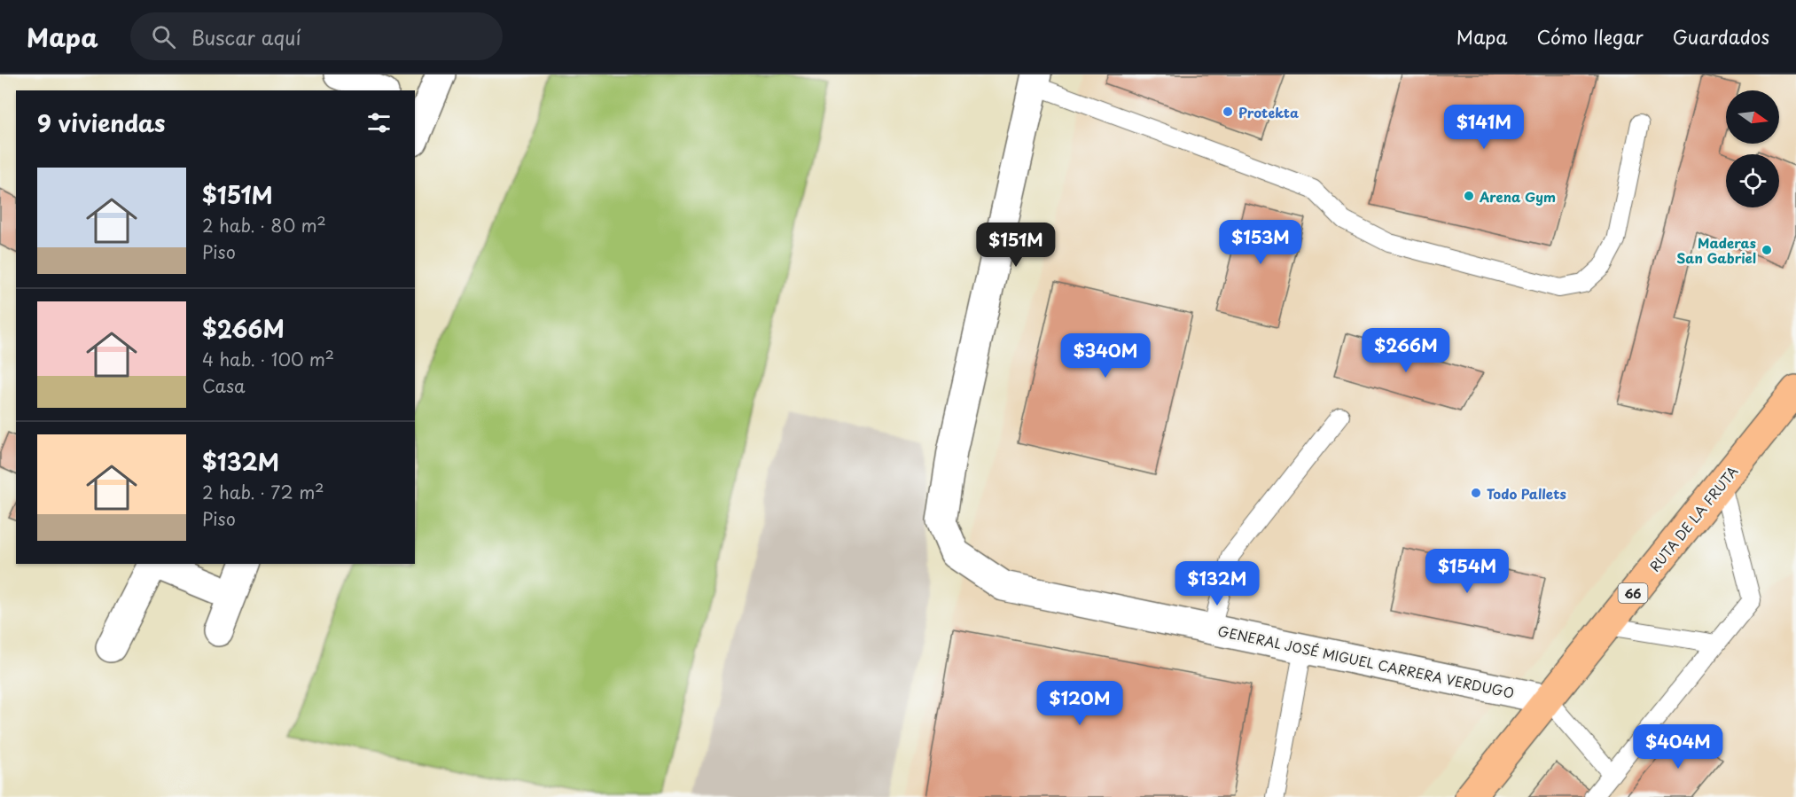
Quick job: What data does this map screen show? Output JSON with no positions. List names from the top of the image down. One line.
{"streets":{"highway":["RUTA DE LA FRUTA","66"],"street":["GENERAL JOSÉ MIGUEL CARRERA VERDUGO"]},"crossings":[["RUTA DE LA FRUTA","GENERAL JOSÉ MIGUEL CARRERA VERDUGO"]],"places":["Protekta","Arena Gym","Maderas San Gabriel","Todo Pallets"],"north":"right","page":{"header":"Mapa","search":"Buscar aquí","nav":["Mapa","Cómo llegar","Guardados"],"heading":"9 viviendas","price":["$141M","$153M","$151M","$266M","$340M","$154M","$132M","$120M","$404M"],"list":[{"name":"$151M","note":"2 hab. · 80 m² · Piso"},{"name":"$266M","note":"4 hab. · 100 m² · Casa"},{"name":"$132M","note":"2 hab. · 72 m² · Piso"}]}}
